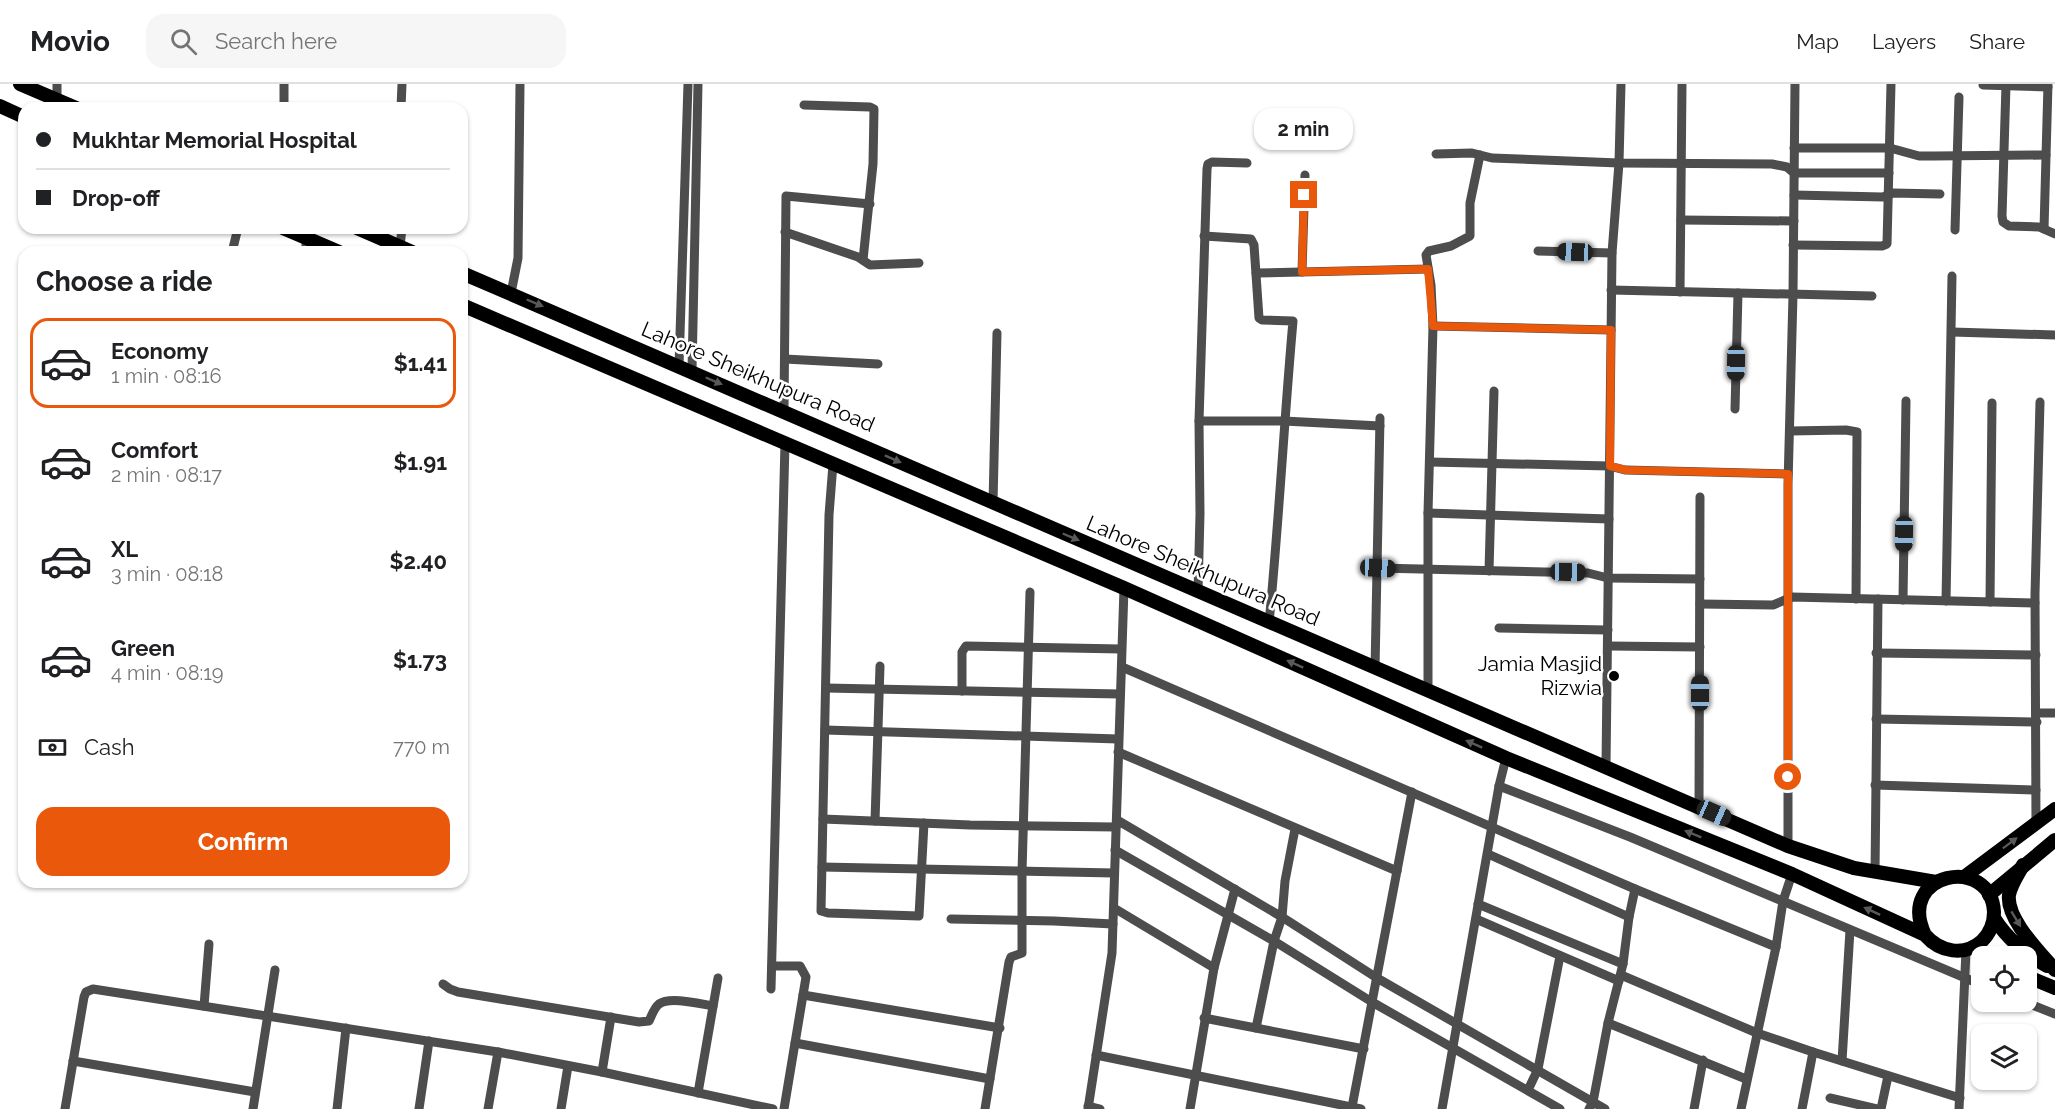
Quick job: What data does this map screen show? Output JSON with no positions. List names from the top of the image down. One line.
{"streets":{"highway":["Lahore Sheikhupura Road"]},"places":["Jamia Masjid Rizwia"],"page":{"header":"Movio","search":"Search here","nav":["Map","Layers","Share"],"banner":["Mukhtar Memorial Hospital","Drop-off"],"bubble":"2 min","heading":"Choose a ride","list":[{"name":"Economy","note":"1 min · 08:16","value":"$1.41"},{"name":"Comfort","note":"2 min · 08:17","value":"$1.91"},{"name":"XL","note":"3 min · 08:18","value":"$2.40"},{"name":"Green","note":"4 min · 08:19","value":"$1.73"}],"pay":["Cash","770 m"],"buttons":"Confirm"}}
